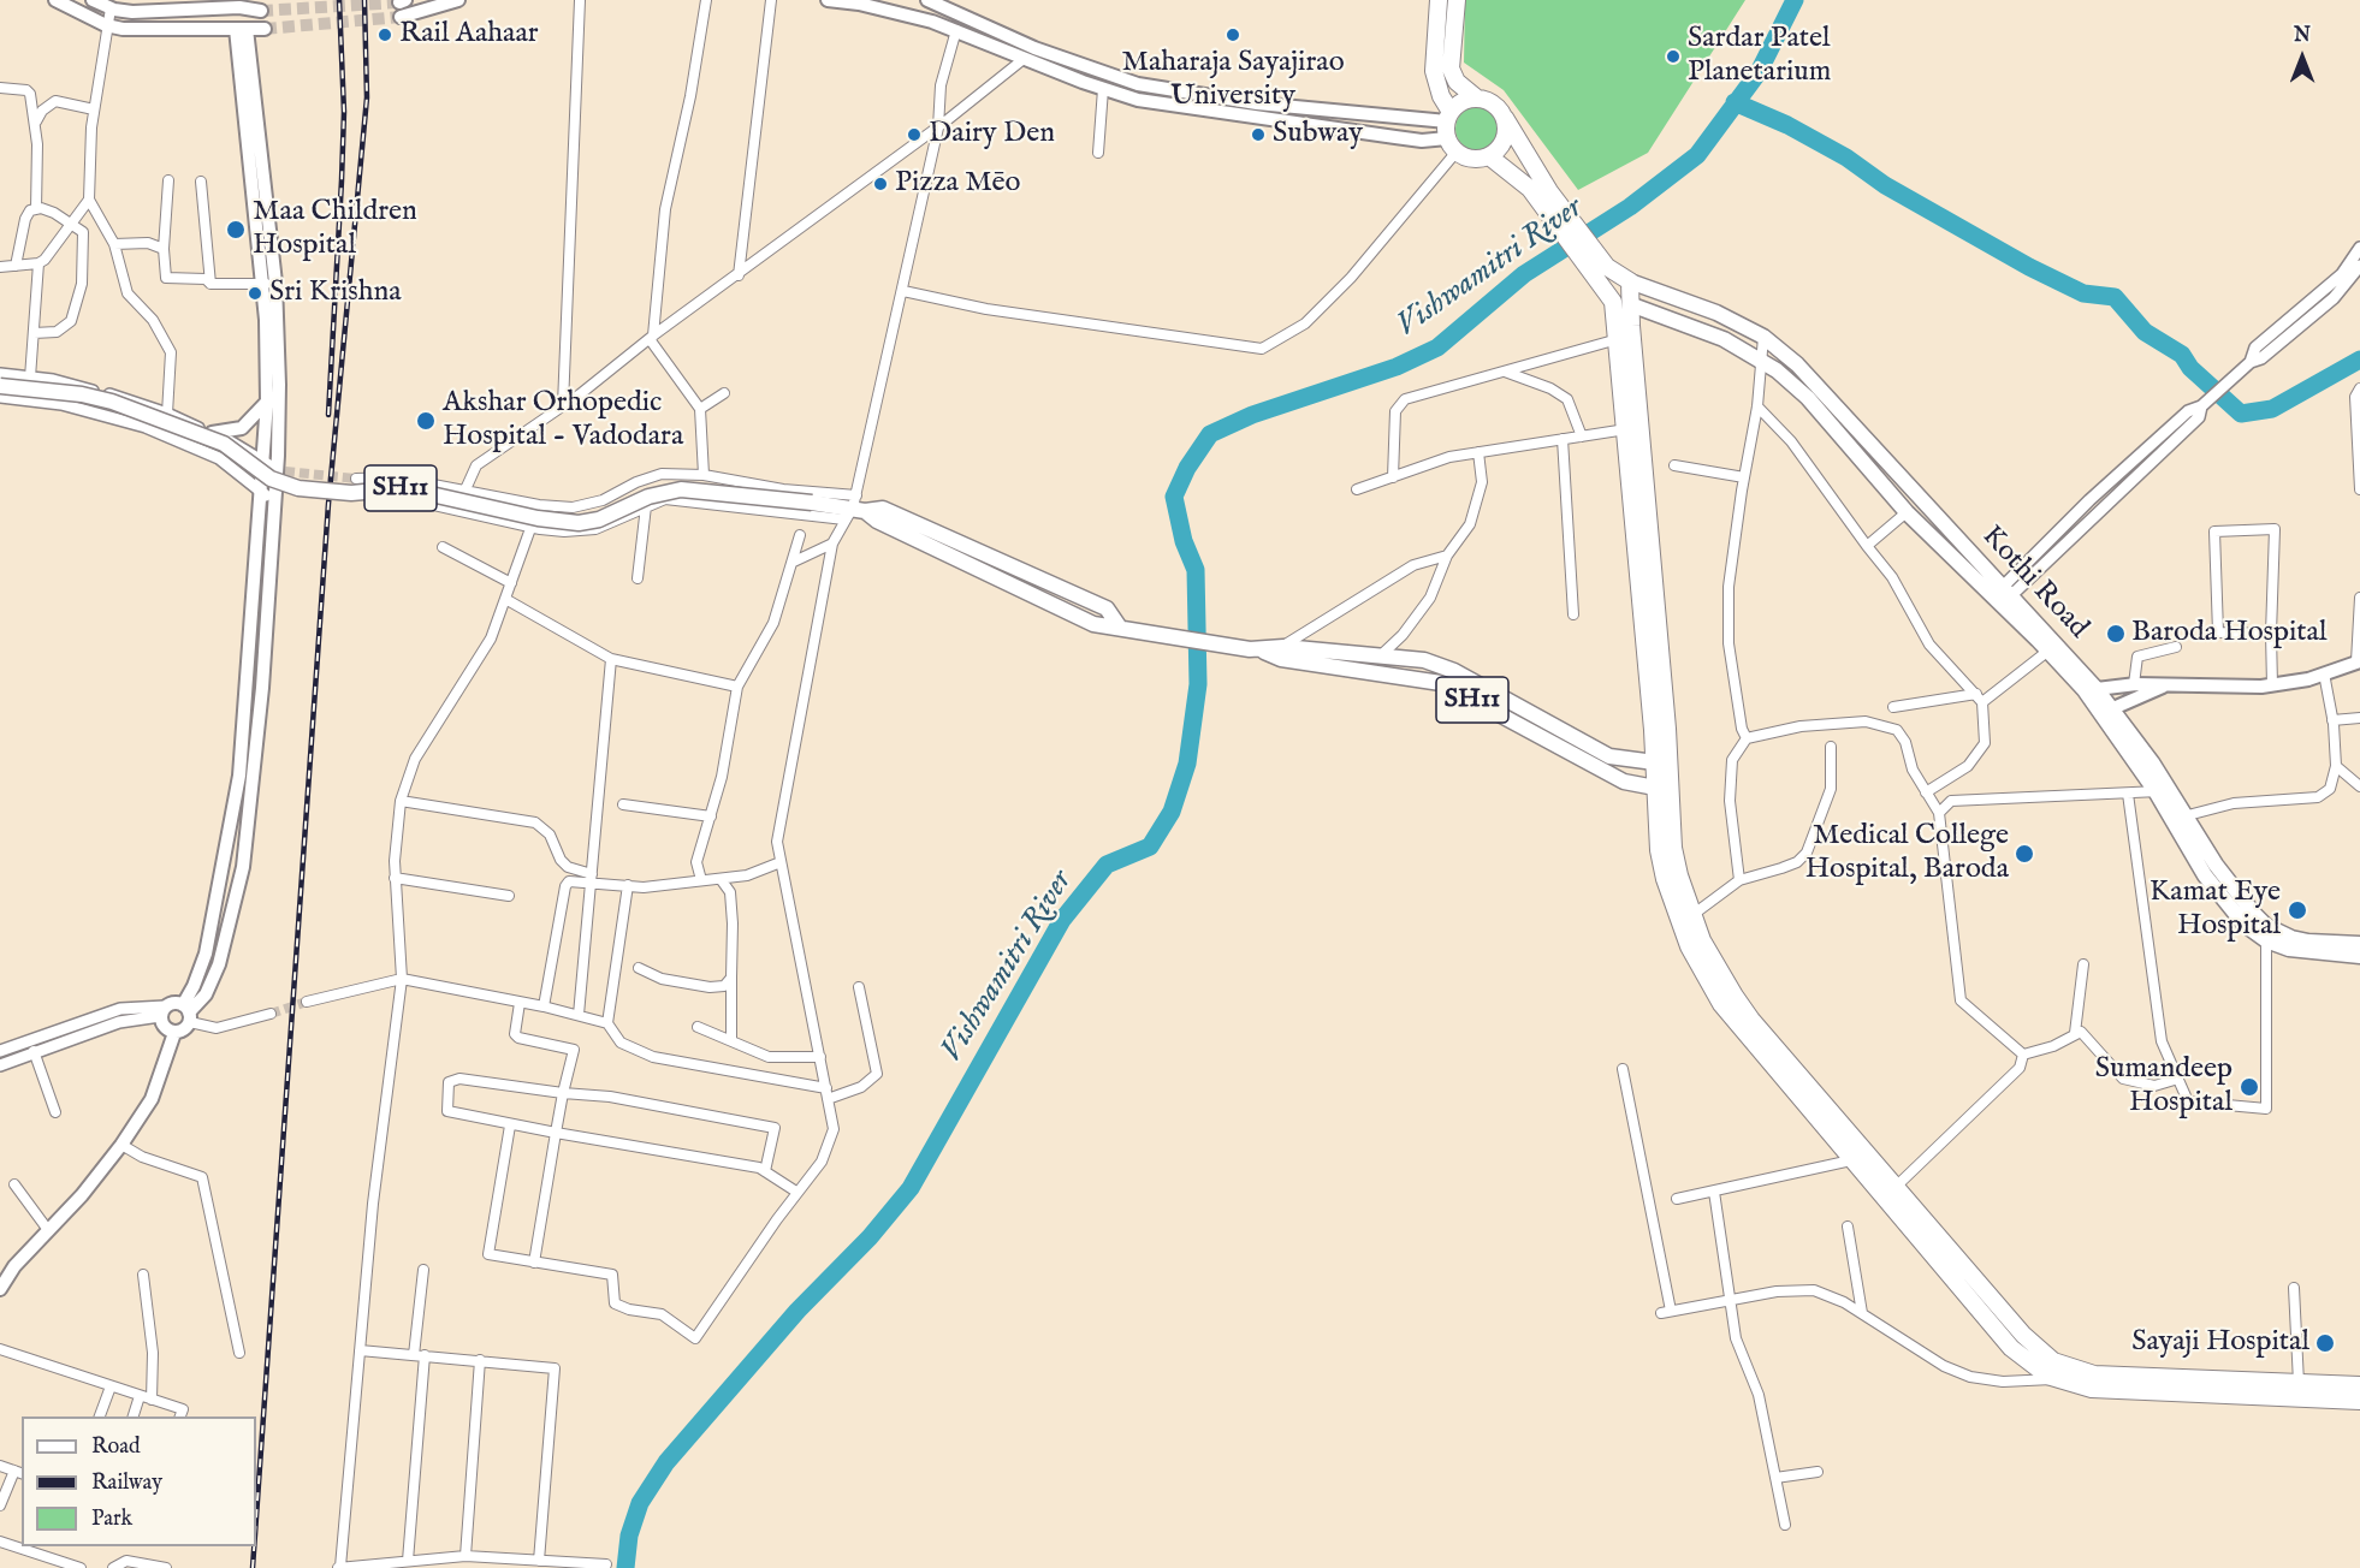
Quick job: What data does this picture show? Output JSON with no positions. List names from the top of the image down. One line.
{"streets":{"main road":["SH11","Kothi Road"]},"water":["Vishwamitri River"],"places":["Rail Aahaar","Maharaja Sayajirao University","Sardar Patel Planetarium","Dairy Den","Subway","Pizza Mēo","Maa Children Hospital","Sri Krishna","Akshar Orhopedic Hospital - Vadodara","Baroda Hospital","Medical College Hospital, Baroda","Kamat Eye Hospital","Sumandeep Hospital","Sayaji Hospital"],"legend":["Road","Railway","Park"],"north":"top"}
